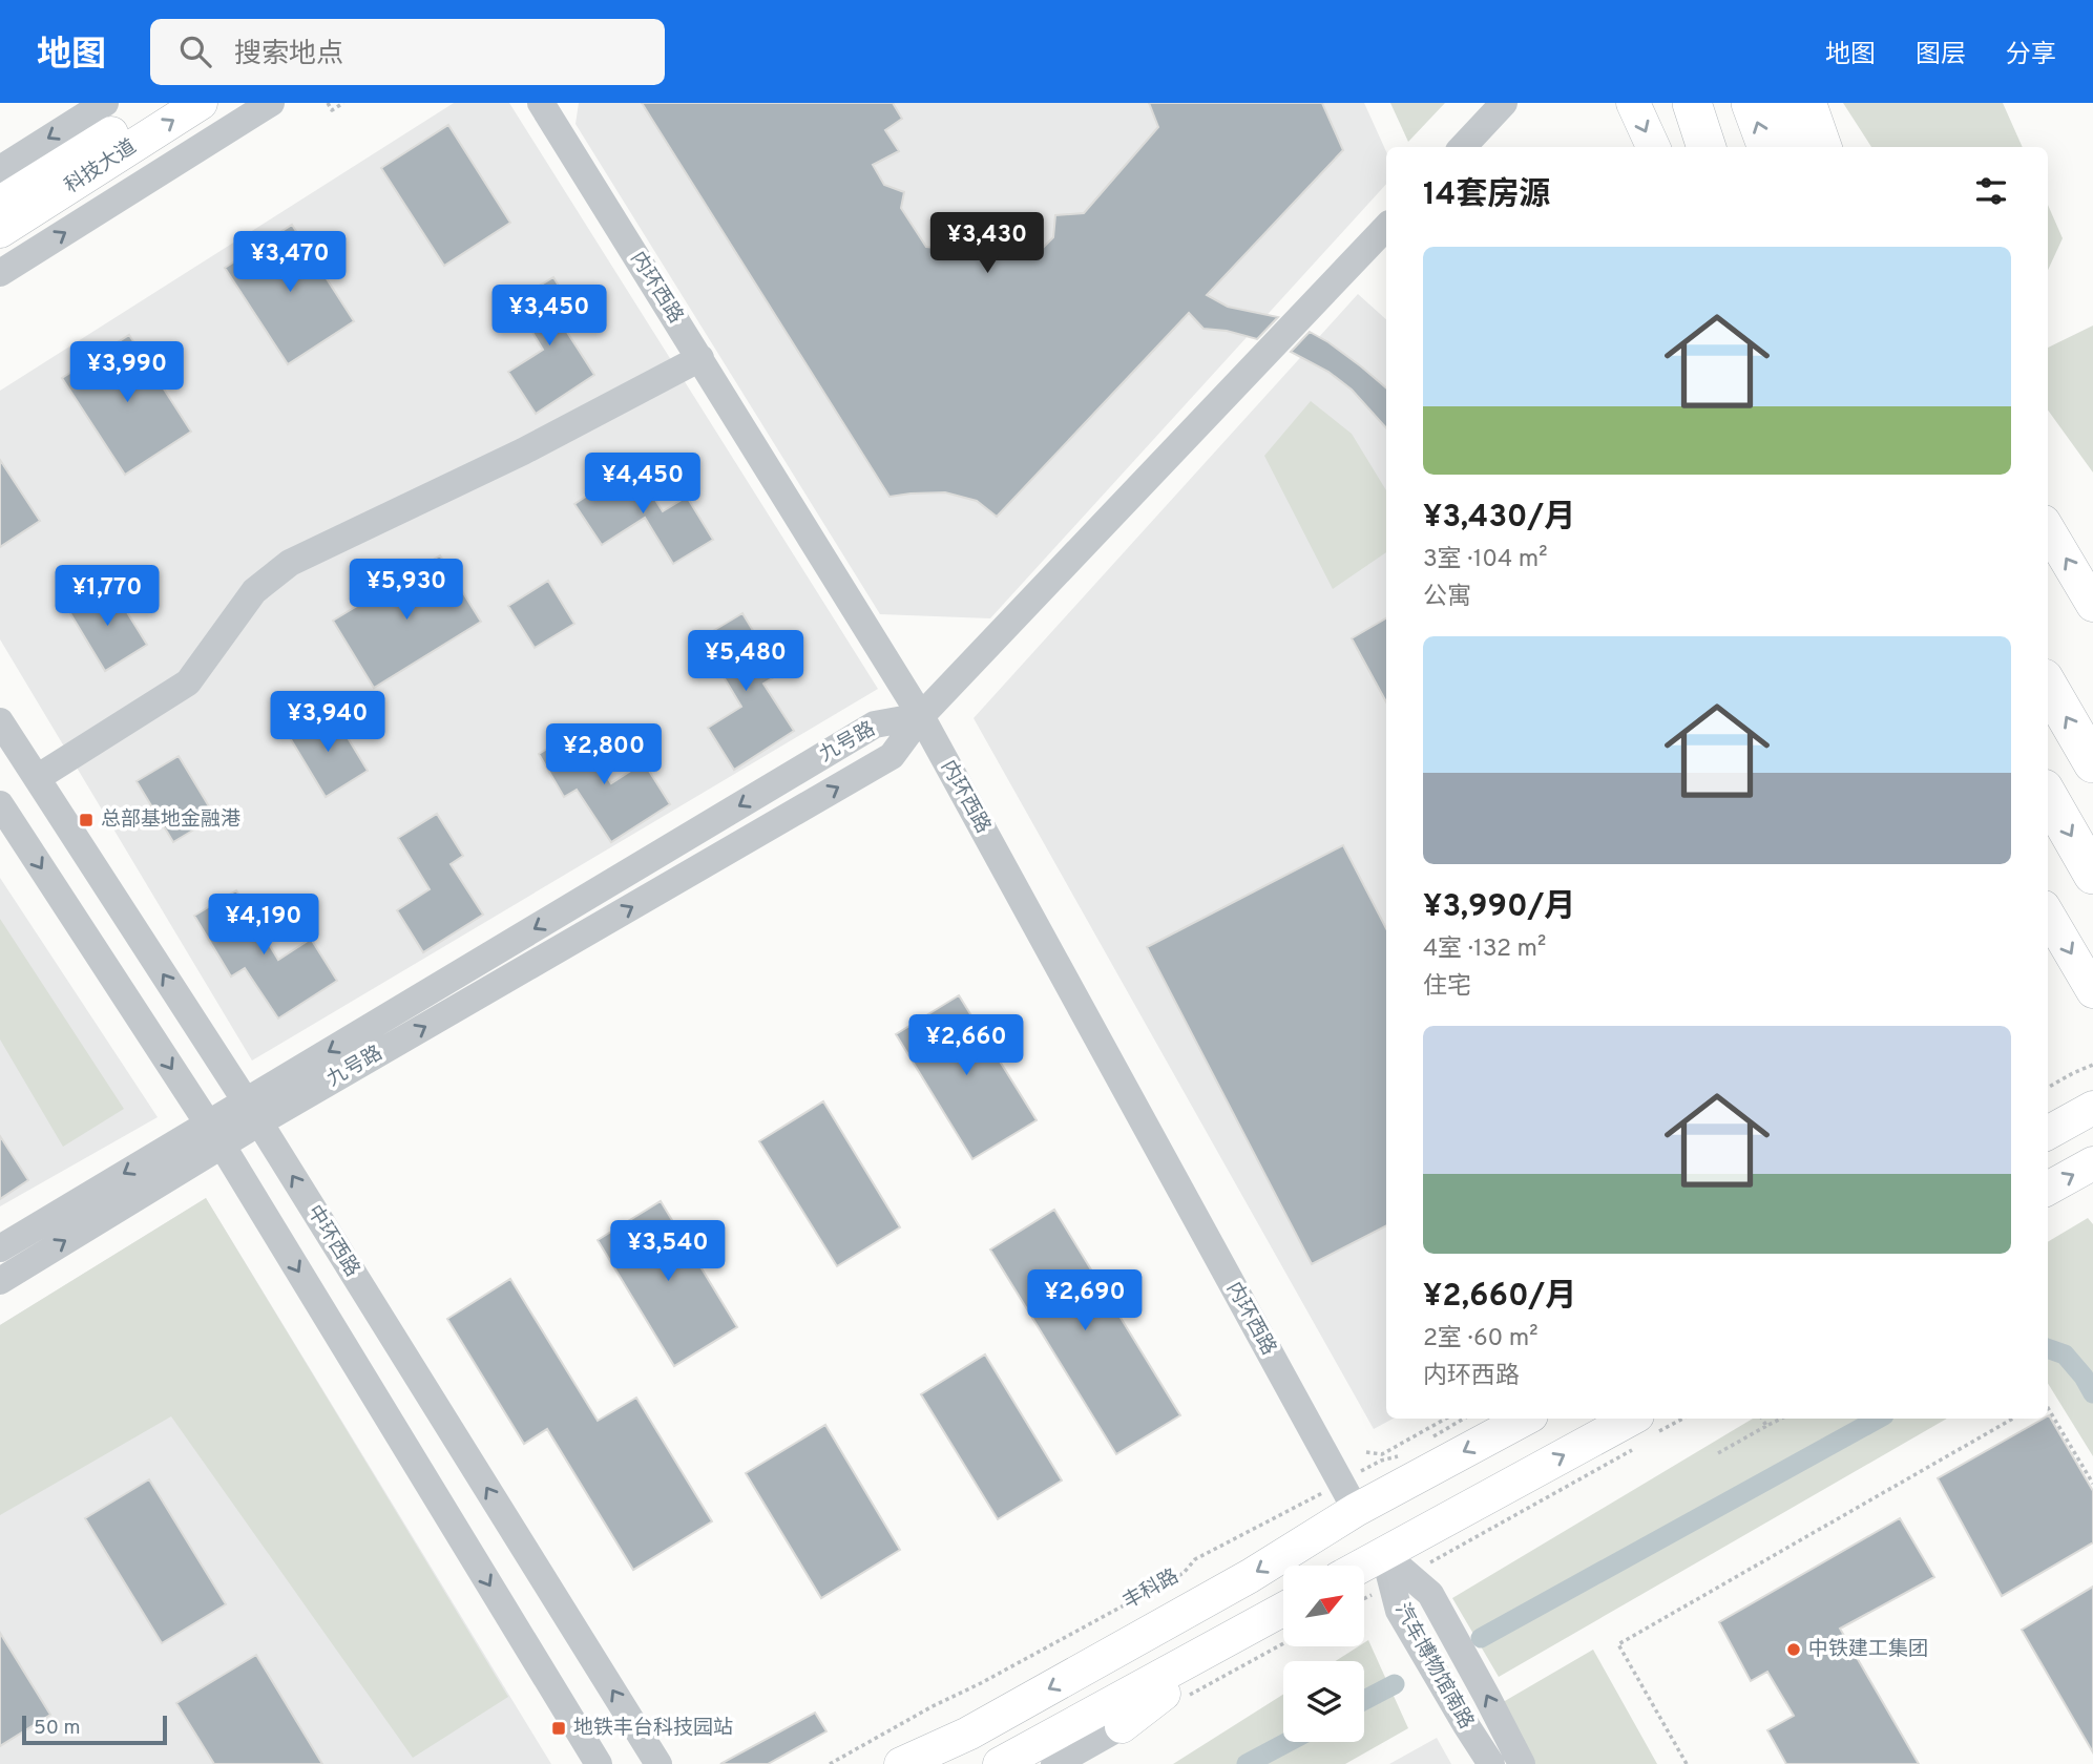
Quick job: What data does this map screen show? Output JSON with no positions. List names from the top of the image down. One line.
{"streets":{"main road":["科技大道","丰科路"],"street":["内环西路","九号路","中环西路","汽车博物馆南路"]},"crossings":[["内环西路","九号路"],["内环西路","丰科路"],["九号路","中环西路"]],"places":{"transit":["总部基地金融港","地铁丰台科技园站"],"other":["中铁建工集团"]},"scale_bar":"50 m","north":"top right","page":{"header":"地图","search":"搜索地点","nav":["地图","图层","分享"],"heading":"14套房源","price":["¥3,430","¥3,470","¥3,450","¥3,990","¥4,450","¥5,930","¥1,770","¥5,480","¥3,940","¥2,800","¥4,190","¥2,660","¥3,540","¥2,690"],"list":[{"name":"¥3,430/月","note":"3室 · 104 m² · 公寓"},{"name":"¥3,990/月","note":"4室 · 132 m² · 住宅"},{"name":"¥2,660/月","note":"2室 · 60 m² · 内环西路"}],"scale":"50 m"}}
